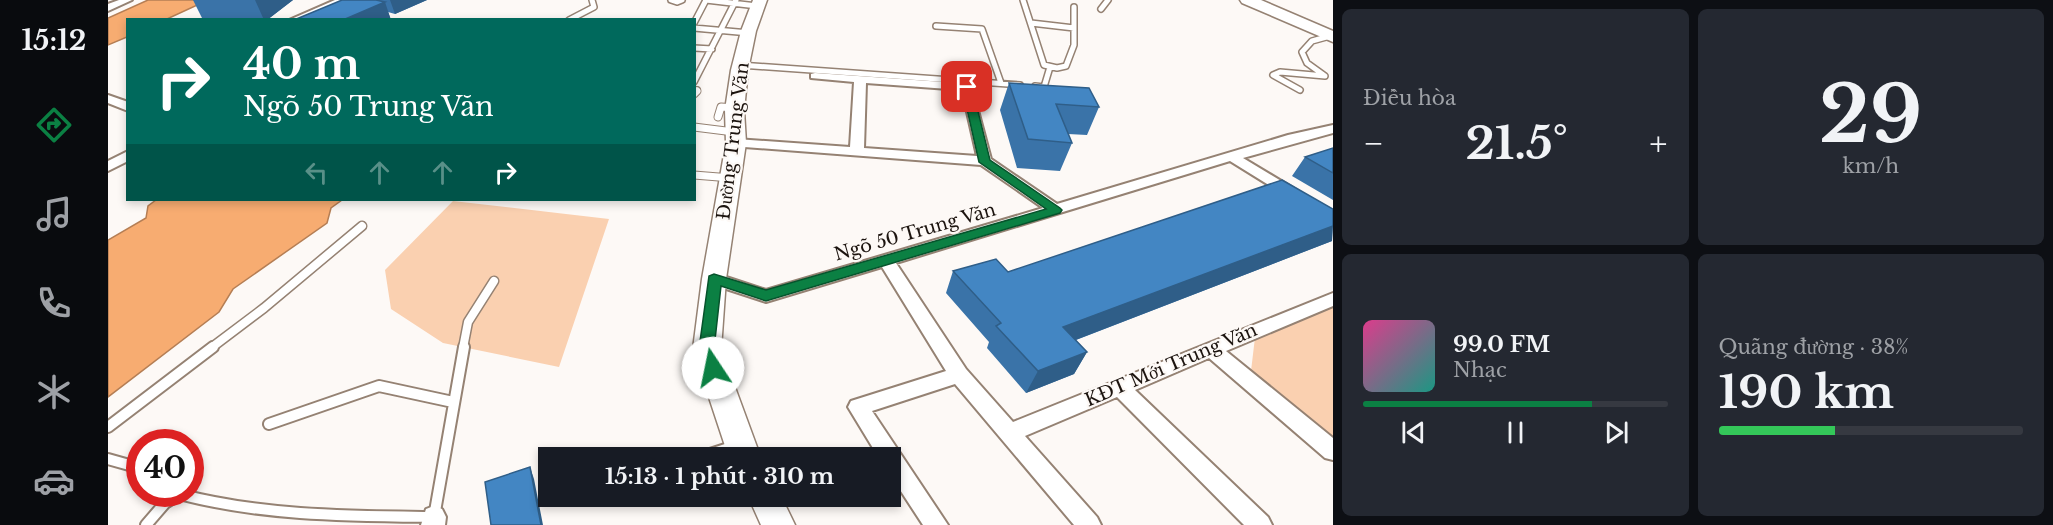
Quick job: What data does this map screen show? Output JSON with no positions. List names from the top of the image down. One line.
{"streets":{"street":["Đường Trung Văn","Ngõ 50 Trung Văn","KĐT Mới Trung Văn"]},"crossings":[["Đường Trung Văn","Ngõ 50 Trung Văn"]],"page":{"tabs":"15:12","tile":["Điều hòa",["29","km/h"],["Quãng đường · 38%","190 km"]],"turn":["40 m","Ngõ 50 Trung Văn"],"heat":["−","21.5°","+"],"song":["99.0 FM","Nhạc"],"limit":"40","trip":"15:13 · 1 phút · 310 m"}}
